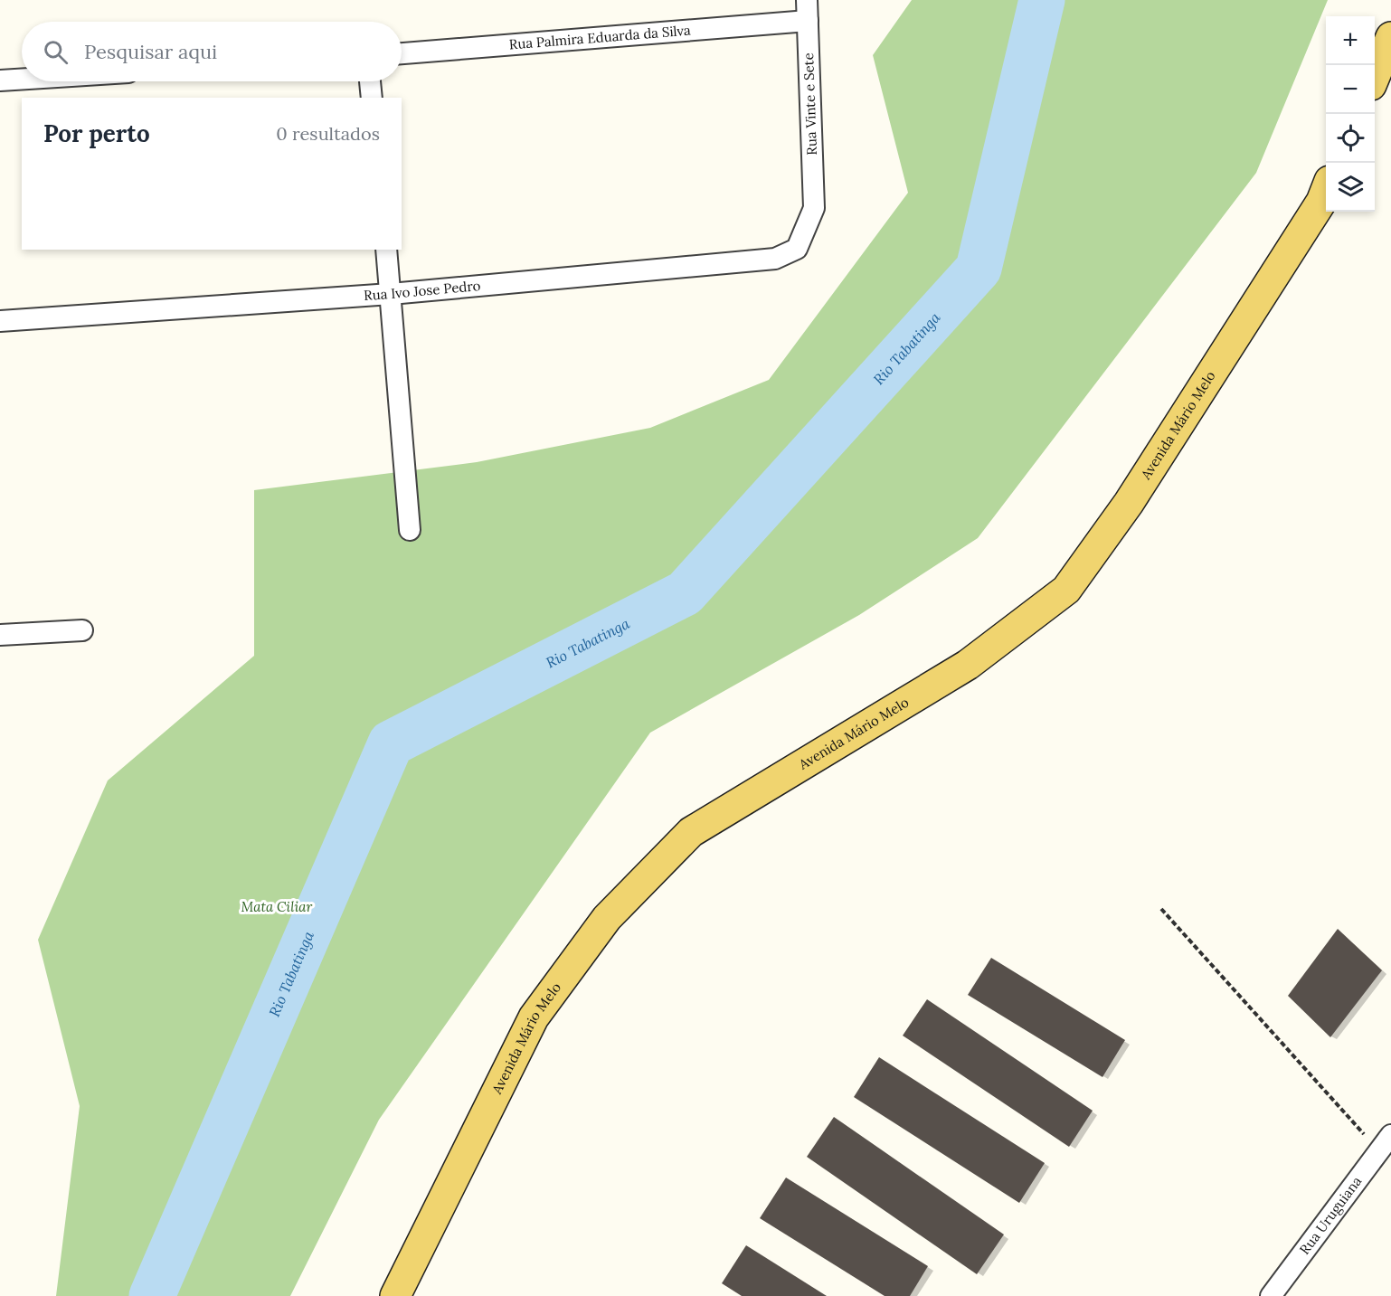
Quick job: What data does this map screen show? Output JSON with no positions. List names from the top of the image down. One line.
{"streets":{"main road":["Avenida Mário Melo"],"street":["Rua Palmira Eduarda da Silva","Rua Vinte e Sete","Rua Ivo Jose Pedro","Rua Uruguiana"]},"crossings":[["Rua Palmira Eduarda da Silva","Rua Vinte e Sete"],["Rua Vinte e Sete","Rua Ivo Jose Pedro"]],"water":["Rio Tabatinga"],"parks":["Mata Ciliar"],"page":{"map_buttons":["+","−"],"search":"Pesquisar aqui","heading":["Por perto","0 resultados"]}}
